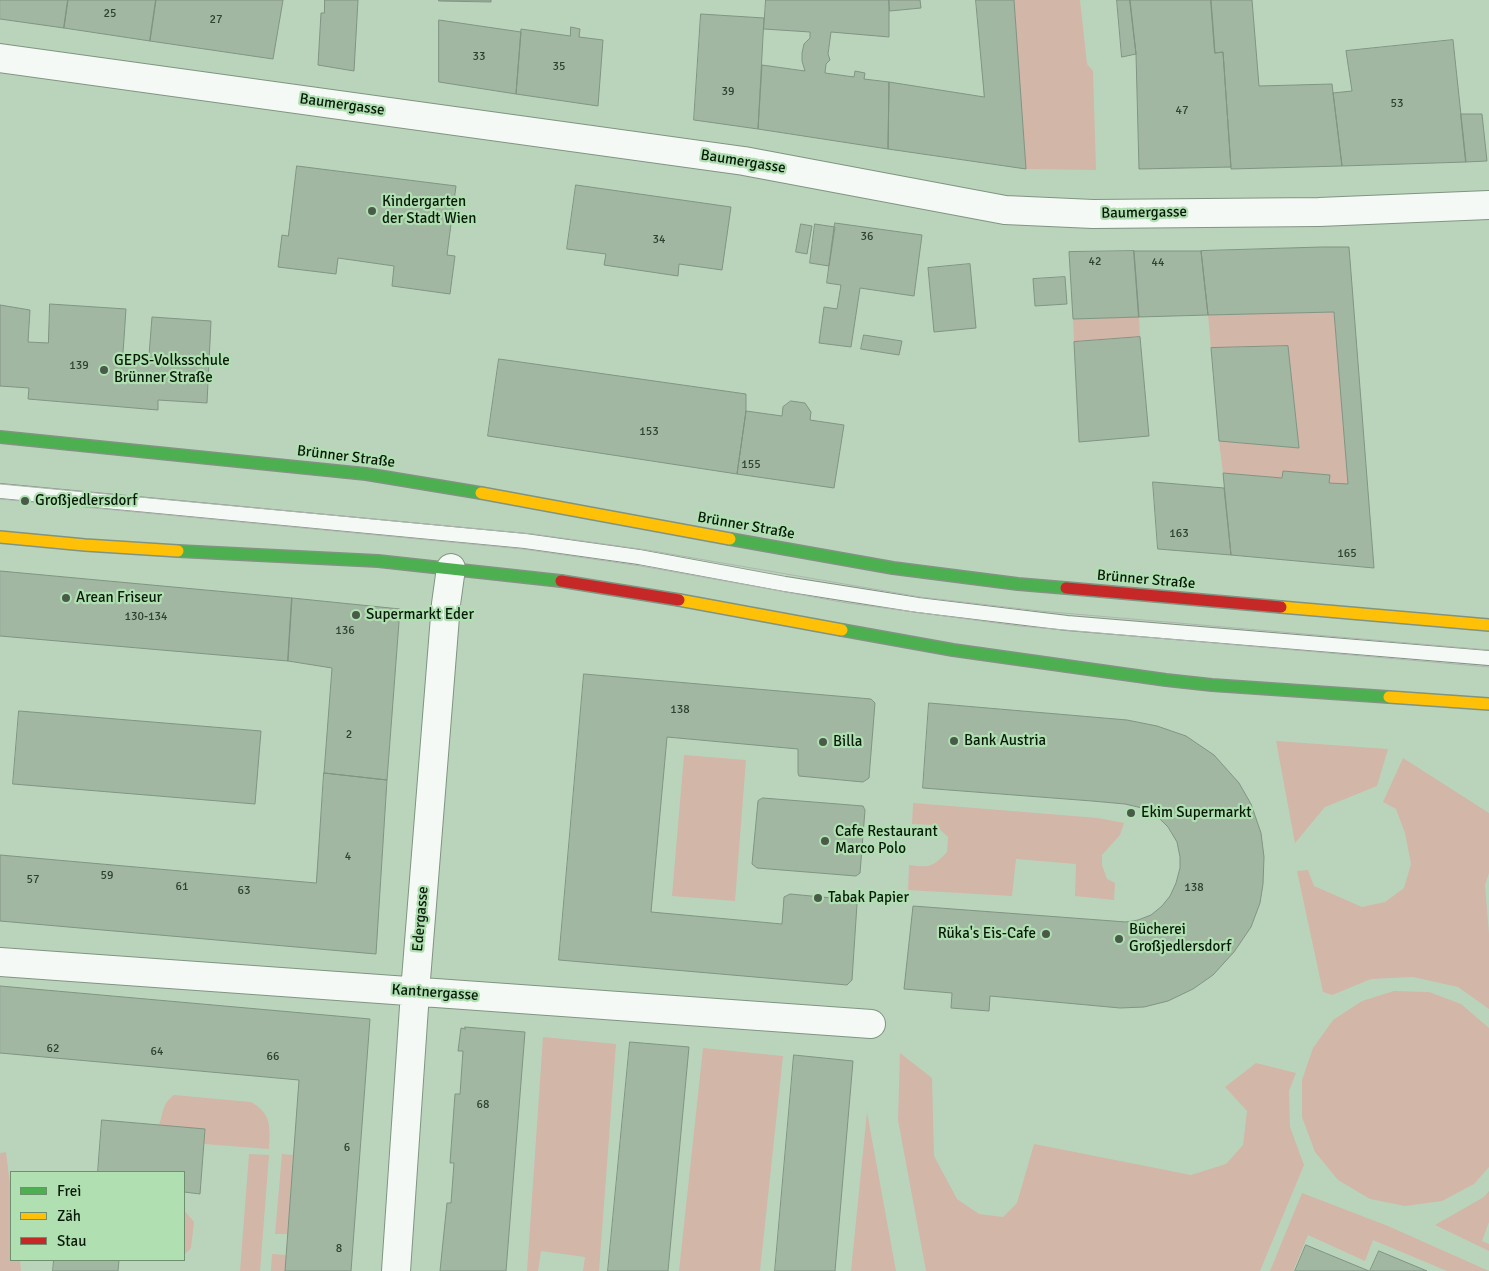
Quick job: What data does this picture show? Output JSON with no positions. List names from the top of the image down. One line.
{"streets":{"main road":["Brünner Straße"],"street":["Baumergasse","Edergasse","Kantnergasse"]},"crossings":[["Edergasse","Kantnergasse"]],"places":["Kindergarten der Stadt Wien","GEPS-Volksschule Brünner Straße","Großjedlersdorf","Arean Friseur","Supermarkt Eder","Bank Austria","Billa","Ekim Supermarkt","Cafe Restaurant Marco Polo","Tabak Papier","Rüka's Eis-Cafe","Bücherei Großjedlersdorf"],"house_numbers":["25","27","33","35","39","53","47","36","34","42","44","139","153","155","163","165","130-134","136","138","2","4","59","57","61","138","63","62","64","66","68","6","8"],"legend":["Frei","Zäh","Stau"]}
